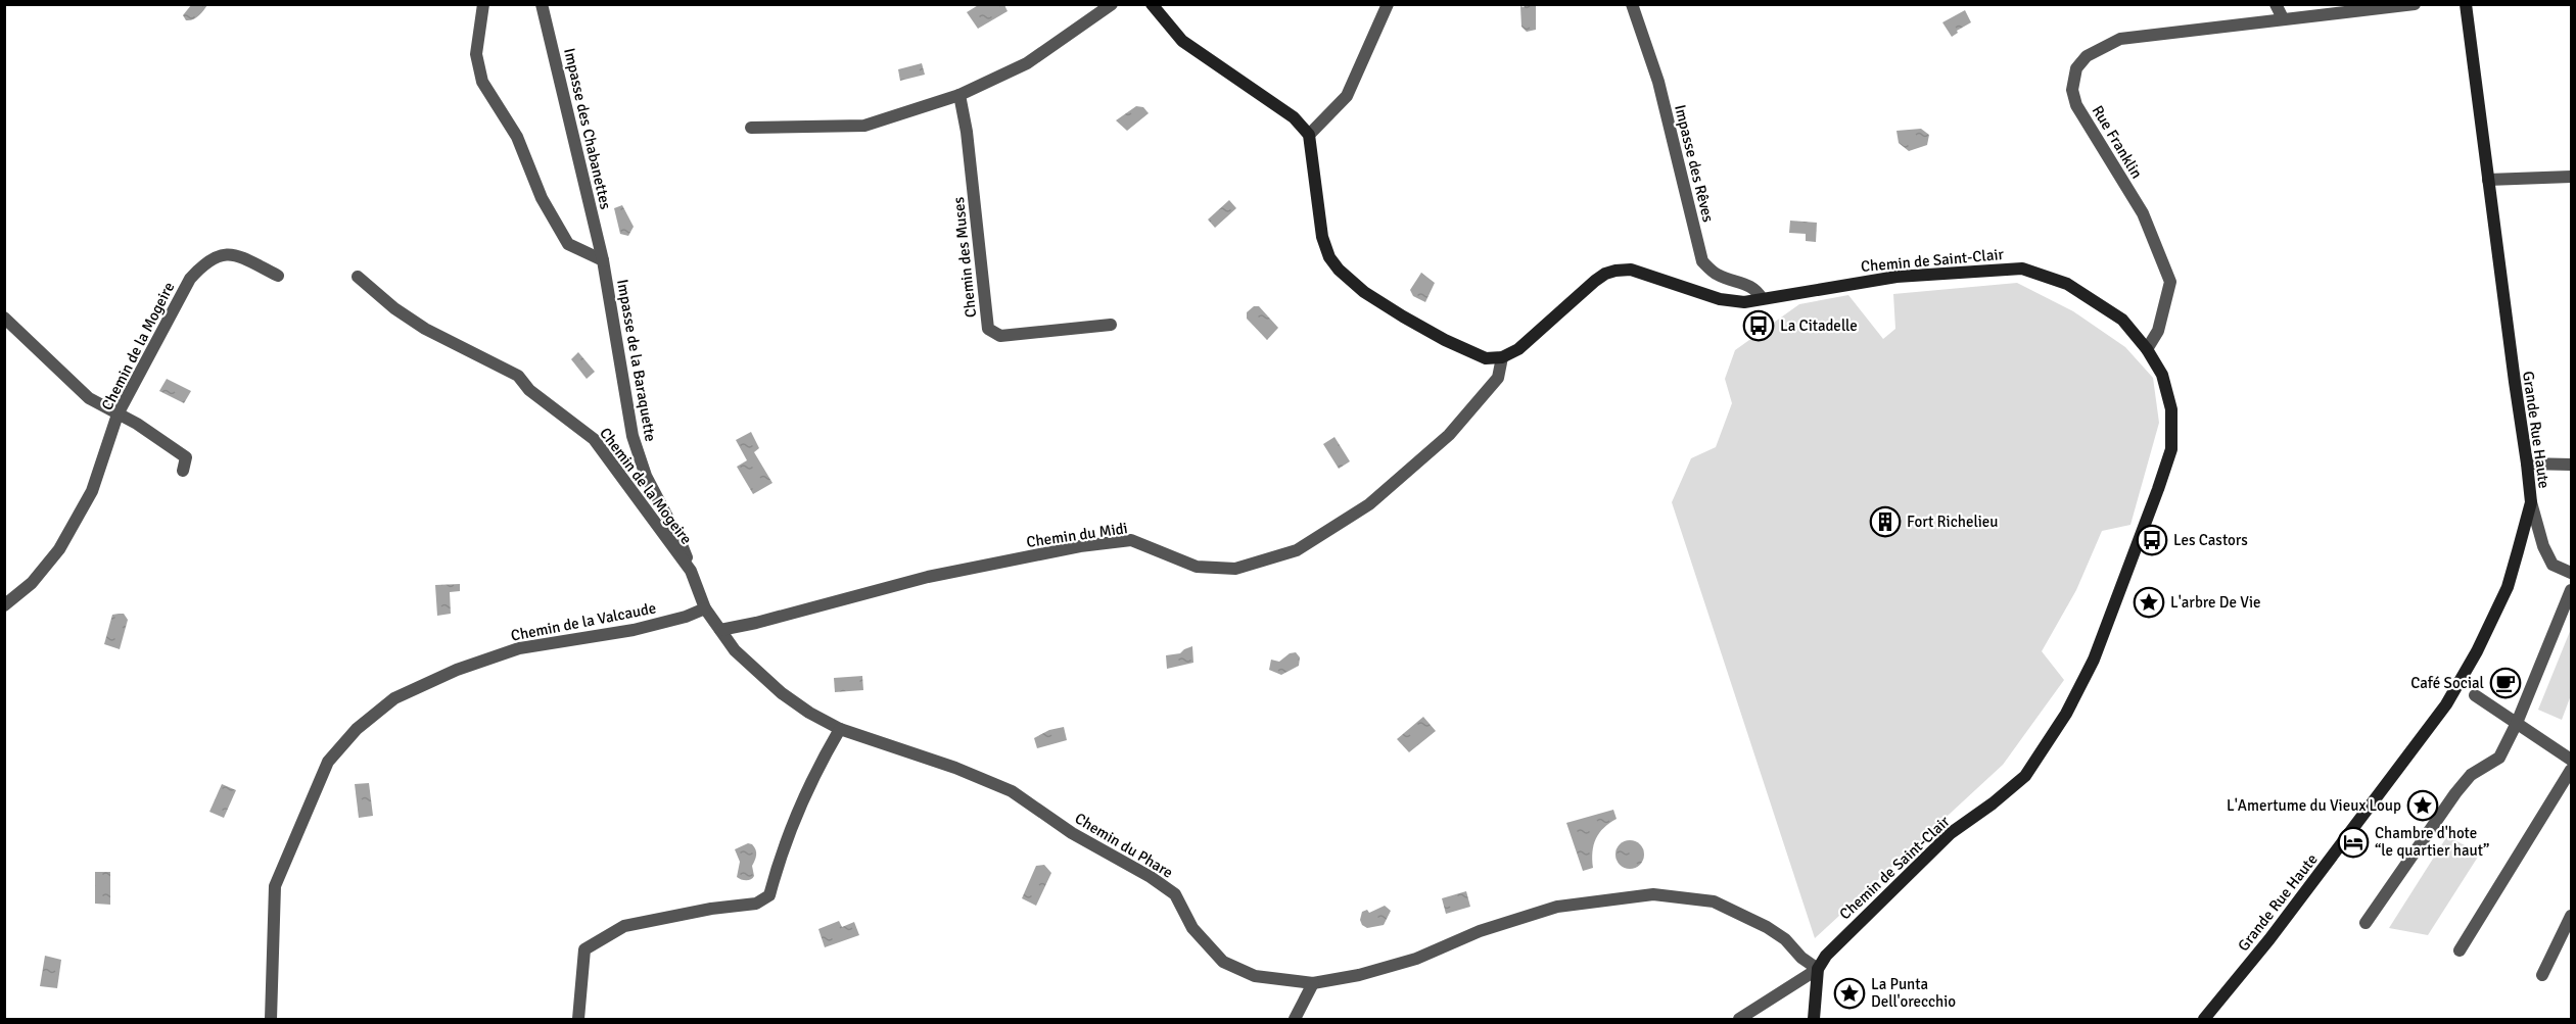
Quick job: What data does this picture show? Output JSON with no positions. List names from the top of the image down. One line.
{"streets":{"street":["Impasse des Chabanettes","Rue Franklin","Impasse des Rêves","Chemin des Muses","Chemin de Saint-Clair","Chemin de la Mogeire","Impasse de la Baraquette","Grande Rue Haute","Chemin du Midi","Chemin de la Valcaude","Chemin du Phare"]},"crossings":[["Impasse des Chabanettes","Impasse de la Baraquette"],["Rue Franklin","Chemin de Saint-Clair"],["Impasse des Rêves","Chemin de Saint-Clair"],["Chemin de Saint-Clair","Chemin du Midi"],["Chemin de Saint-Clair","Chemin du Phare"],["Chemin de la Mogeire","Impasse de la Baraquette"],["Chemin de la Mogeire","Chemin de la Valcaude"],["Chemin de la Mogeire","Chemin du Phare"],["Chemin du Midi","Chemin du Phare"],["Chemin de la Valcaude","Chemin du Phare"]],"places":{"bus stop":["La Citadelle","Les Castors"],"building":["Fort Richelieu"],"place":["L'arbre De Vie","L'Amertume du Vieux Loup","La Punta Dell'orecchio"],"cafe":["Café Social"],"hotel":["Chambre d'hote “le quartier haut”"]}}
